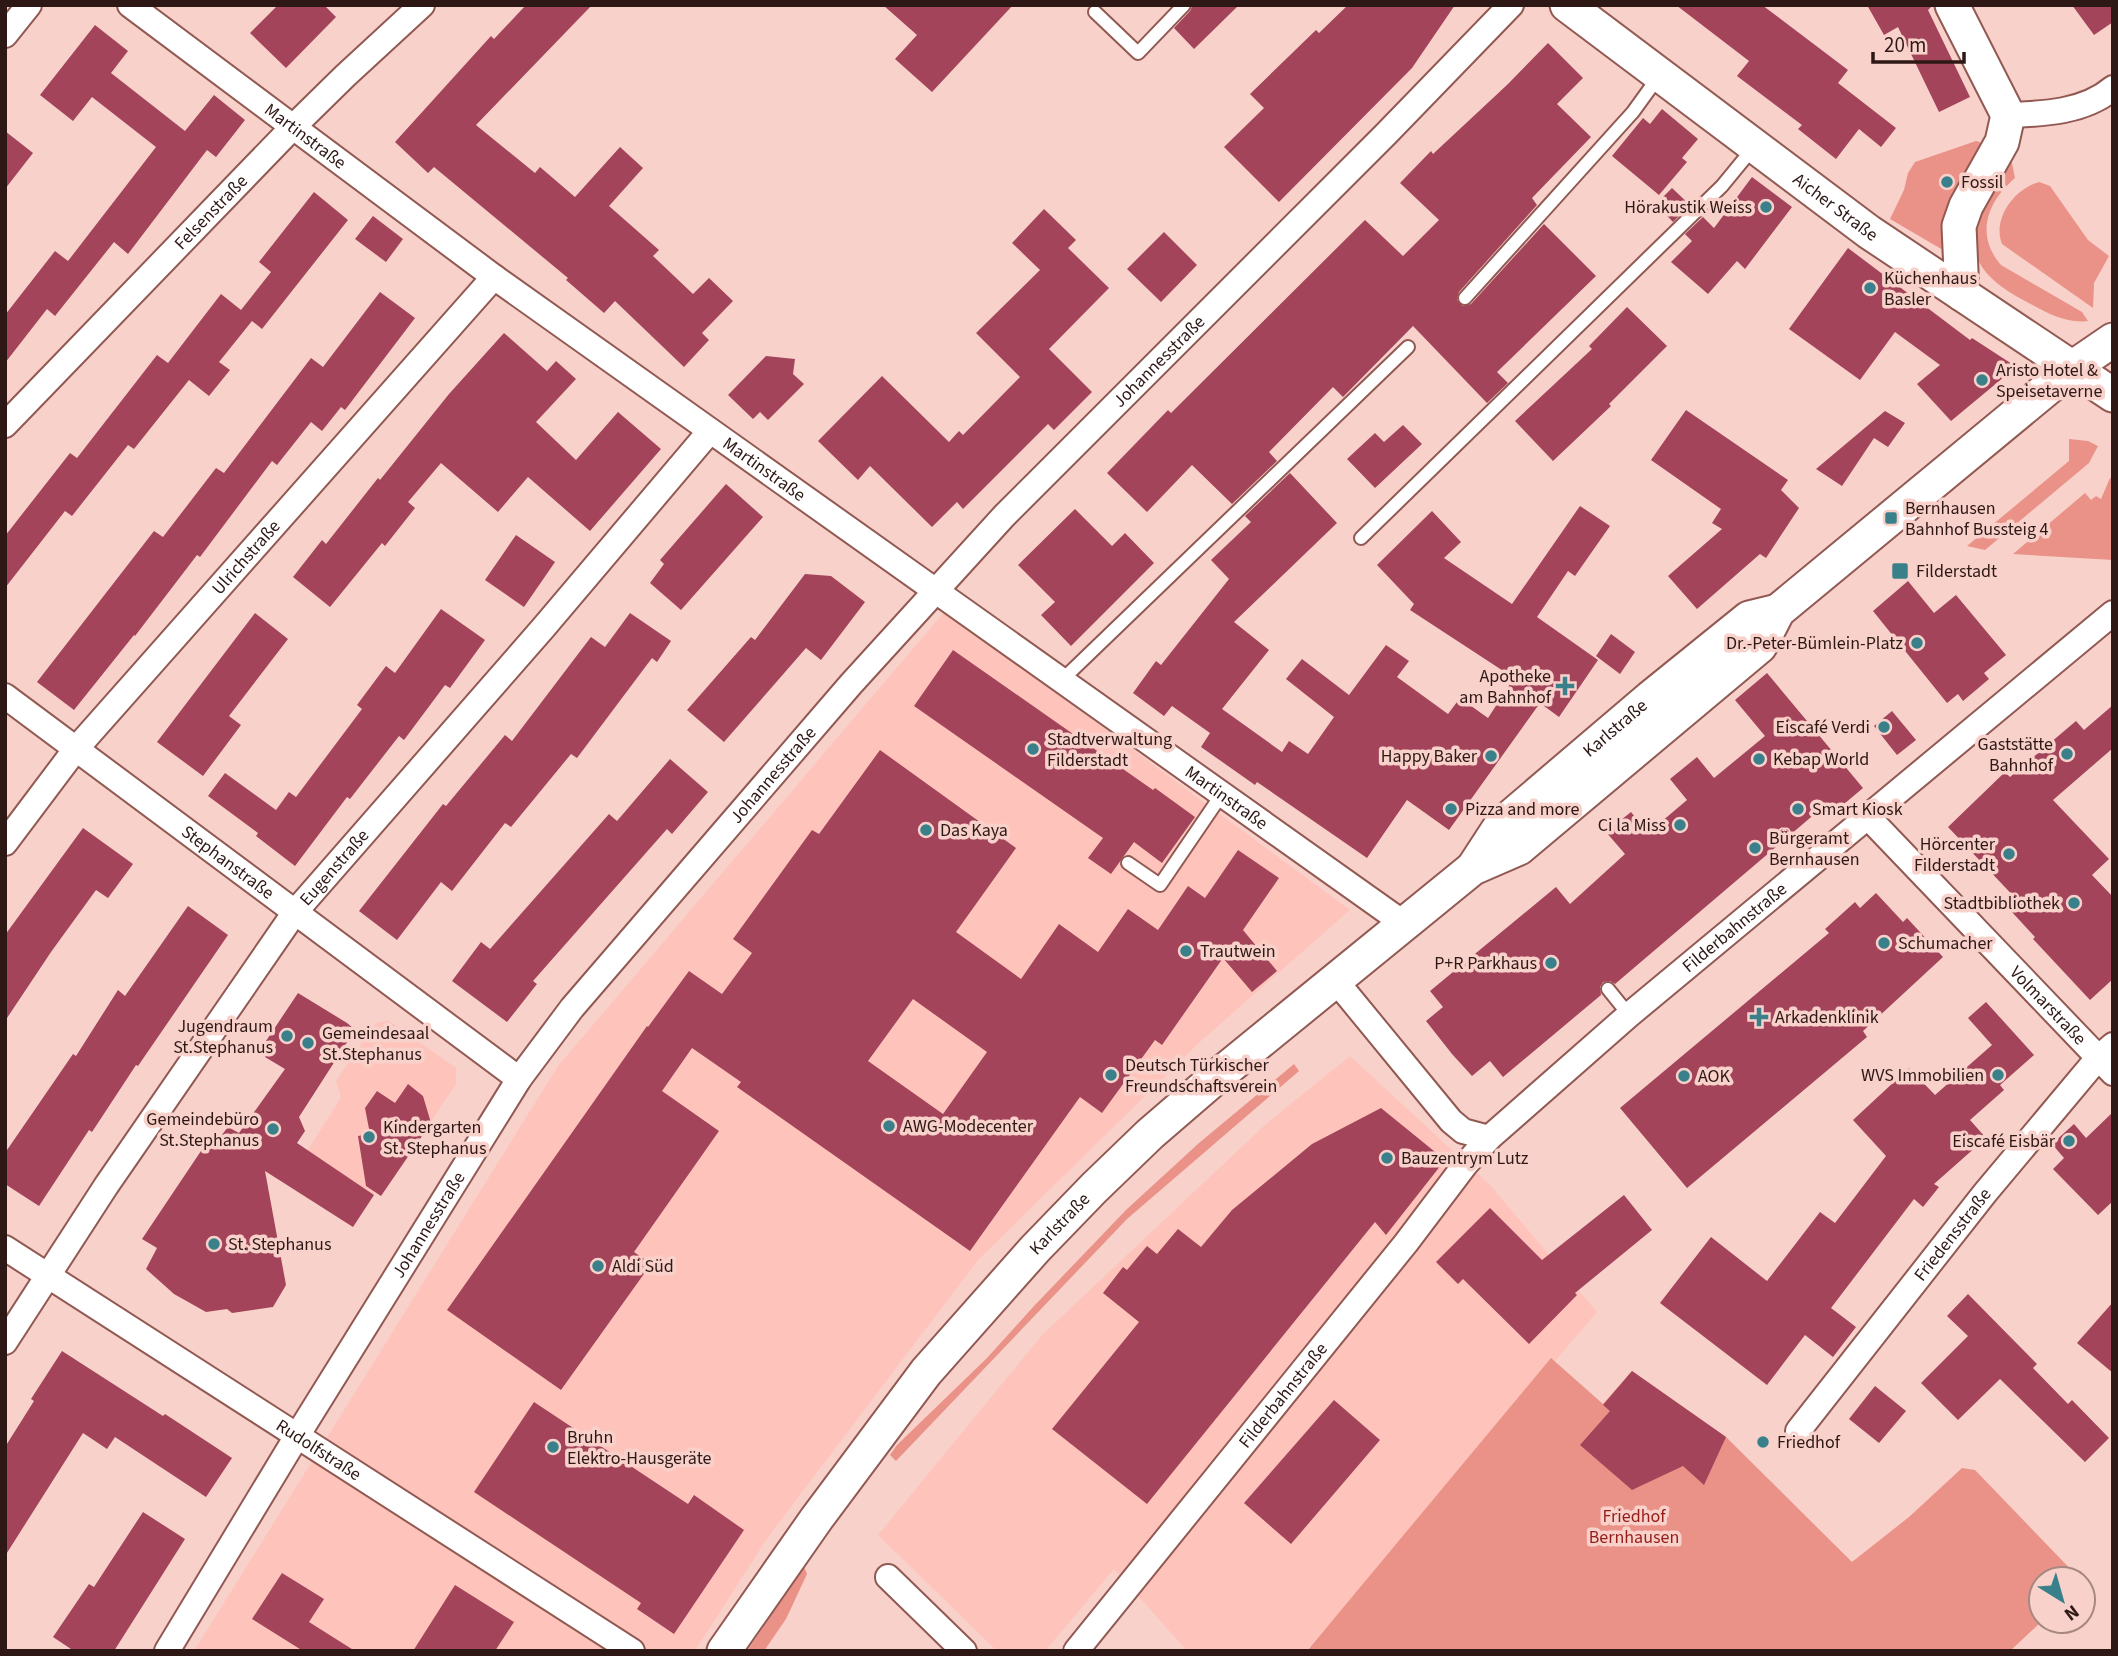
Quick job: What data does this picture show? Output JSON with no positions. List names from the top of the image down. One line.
{"streets":{"main road":["Aicher Straße","Karlstraße"],"street":["Martinstraße","Felsenstraße","Johannesstraße","Ulrichstraße","Stephanstraße","Eugenstraße","Filderbahnstraße","Volmarstraße","Friedensstraße","Rudolfstraße"]},"crossings":[["Martinstraße","Felsenstraße"],["Martinstraße","Johannesstraße"],["Martinstraße","Ulrichstraße"],["Martinstraße","Karlstraße"],["Martinstraße","Eugenstraße"],["Aicher Straße","Karlstraße"],["Johannesstraße","Stephanstraße"],["Johannesstraße","Rudolfstraße"],["Ulrichstraße","Stephanstraße"],["Stephanstraße","Eugenstraße"],["Eugenstraße","Rudolfstraße"],["Filderbahnstraße","Volmarstraße"],["Volmarstraße","Friedensstraße"]],"parks":["Friedhof Bernhausen"],"places":{"other":["Fossil","Hörakustik Weiss","Küchenhaus Basler","Aristo Hotel & Speisetaverne","Dr.-Peter-Bümlein-Platz","Eiscafé Verdi","Stadtverwaltung Filderstadt","Gaststätte Bahnhof","Happy Baker","Kebap World","Pizza and more","Smart Kiosk","Ci la Miss","Das Kaya","Bürgeramt Bernhausen","Hörcenter Filderstadt","Stadtbibliothek","Schumacher","Trautwein","P+R Parkhaus","Jugendraum St.Stephanus","Gemeindesaal St.Stephanus","Deutsch Türkischer Freundschaftsverein","WVS Immobilien","AOK","AWG-Modecenter","Gemeindebüro St.Stephanus","Kindergarten St. Stephanus","Eiscafé Eisbär","Bauzentrym Lutz","St. Stephanus","Aldi Süd","Friedhof","Bruhn Elektro-Hausgeräte"],"transit":["Bernhausen Bahnhof Bussteig 4","Filderstadt"],"health":["Apotheke am Bahnhof","Arkadenklinik"]},"scale_bar":"20 m","north":"bottom right"}
